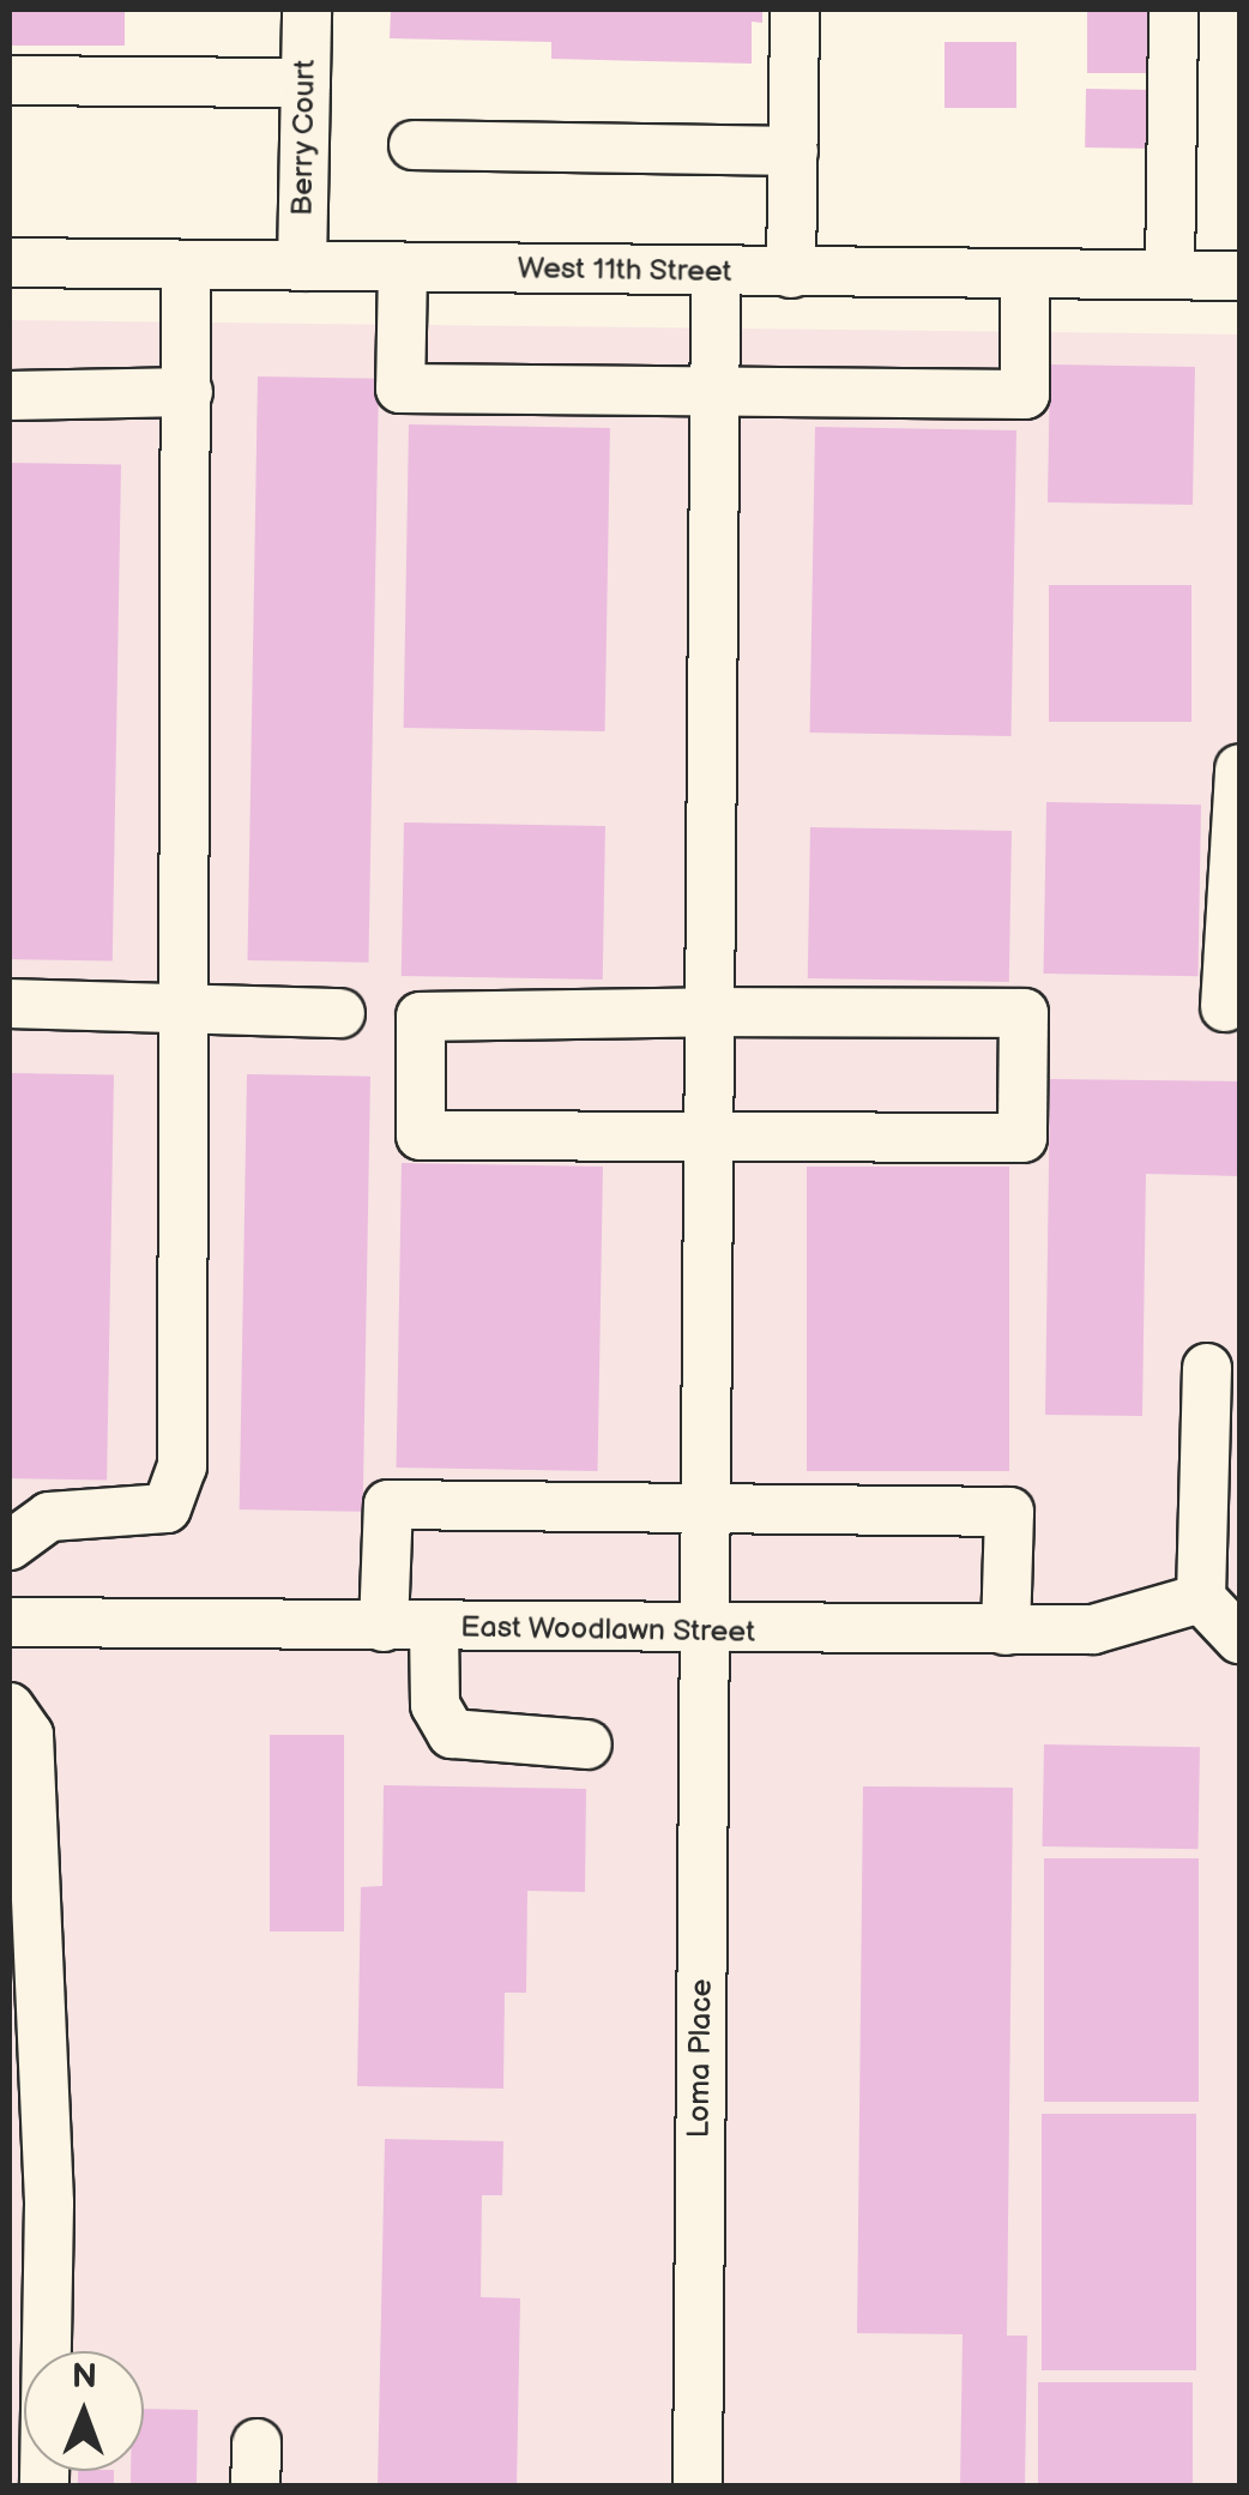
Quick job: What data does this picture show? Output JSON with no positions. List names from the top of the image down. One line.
{"streets":{"street":["Berry Court","West 11th Street","East Woodlawn Street","Loma Place"]},"crossings":[["Berry Court","West 11th Street"],["West 11th Street","Loma Place"],["East Woodlawn Street","Loma Place"]],"north":"top"}
